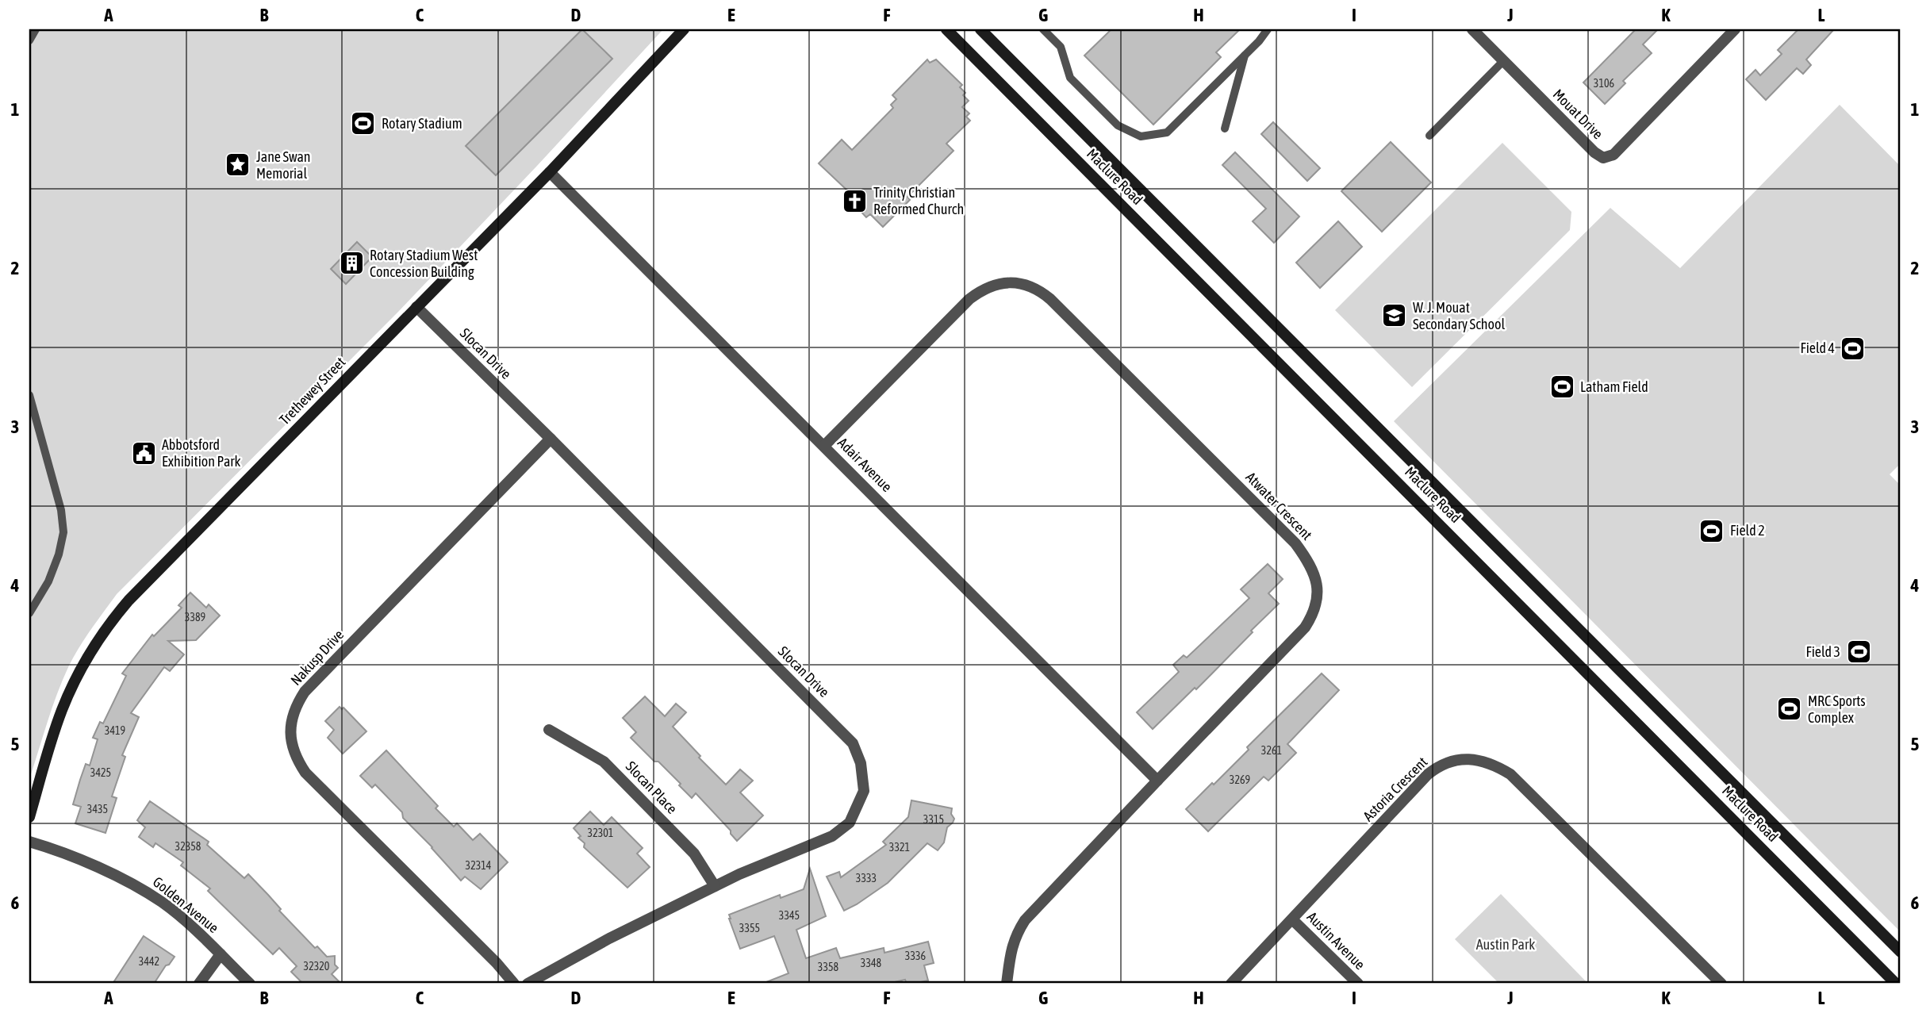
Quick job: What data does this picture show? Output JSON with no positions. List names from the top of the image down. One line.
{"streets":{"main road":["Maclure Road","Trethewey Street"],"street":["Mouat Drive","Slocan Drive","Adair Avenue","Atwater Crescent","Nakusp Drive","Slocan Place","Astoria Crescent","Golden Avenue","Austin Avenue"]},"crossings":[["Slocan Drive","Trethewey Street"],["Slocan Drive","Nakusp Drive"],["Slocan Drive","Slocan Place"],["Trethewey Street","Adair Avenue"],["Adair Avenue","Atwater Crescent"],["Astoria Crescent","Austin Avenue"]],"parks":["Austin Park"],"places":{"sports":["Rotary Stadium","Field 4","Latham Field","Field 2","Field 3","MRC Sports Complex"],"place":["Jane Swan Memorial"],"church":["Trinity Christian Reformed Church"],"building":["Rotary Stadium West Concession Building"],"school or university":["W. J. Mouat Secondary School"],"public building":["Abbotsford Exhibition Park"]},"house_numbers":["3106","3389","3419","3261","3425","3269","3435","3315","32301","32358","3321","32314","3333","3345","3355","3336","3442","3348","32320","3358"],"grid":{"columns":["A","B","C","D","E","F","G","H","I","J","K","L"],"rows":["1","2","3","4","5","6"]}}
